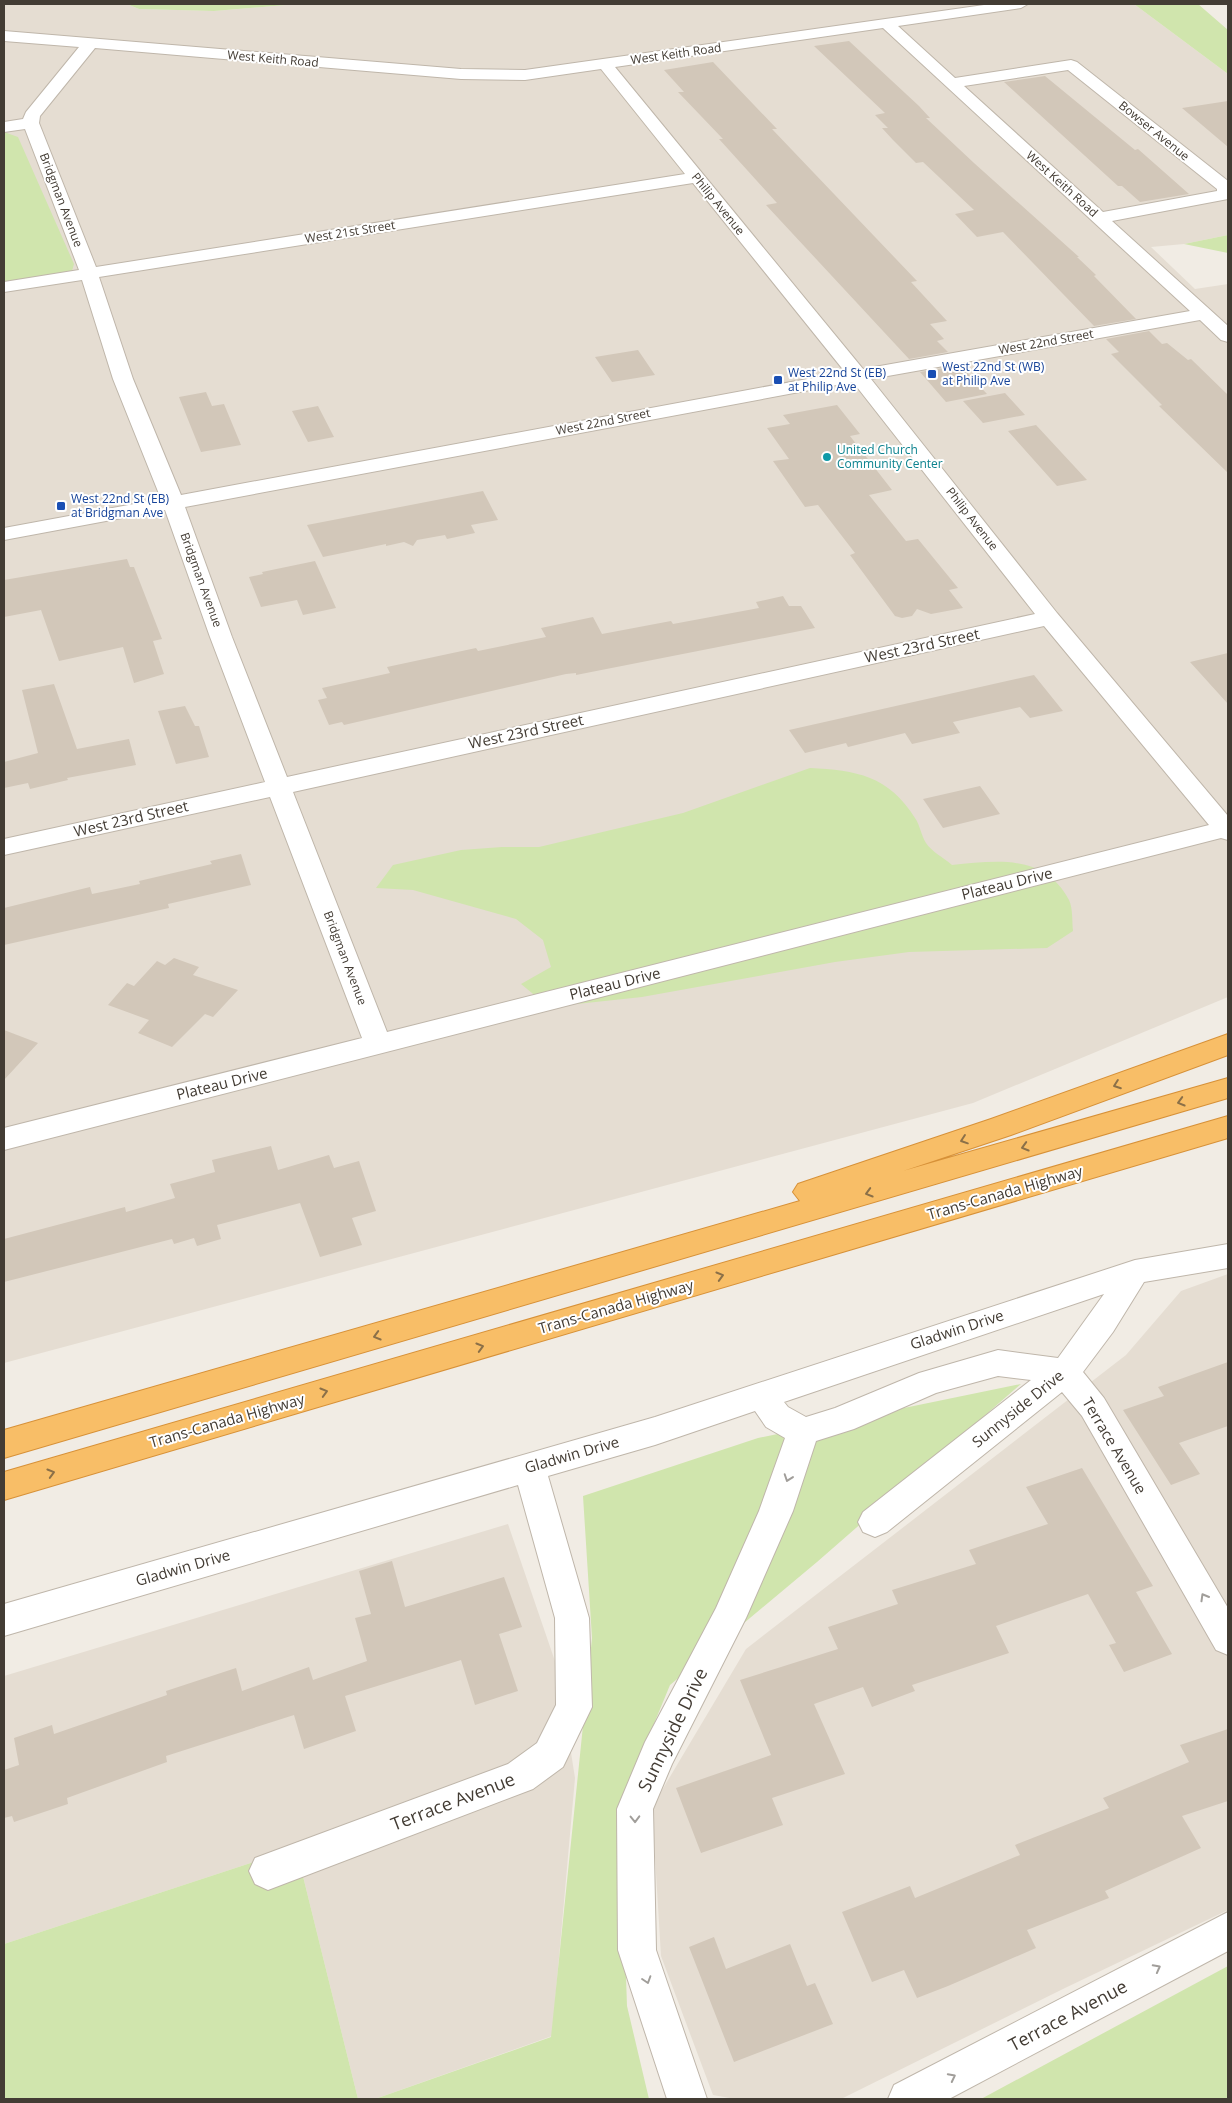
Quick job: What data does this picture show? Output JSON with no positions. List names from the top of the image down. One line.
{"streets":{"highway":["Trans-Canada Highway"],"street":["West Keith Road","Bowser Avenue","Bridgman Avenue","Philip Avenue","West 21st Street","West 22nd Street","West 23rd Street","Plateau Drive","Gladwin Drive","Sunnyside Drive","Terrace Avenue"]},"crossings":[["West Keith Road","Bowser Avenue"],["West Keith Road","Philip Avenue"],["West Keith Road","West 22nd Street"],["Bridgman Avenue","West 21st Street"],["Bridgman Avenue","West 22nd Street"],["Bridgman Avenue","West 23rd Street"],["Bridgman Avenue","Plateau Drive"],["Philip Avenue","West 21st Street"],["Philip Avenue","West 22nd Street"],["Philip Avenue","West 23rd Street"],["Philip Avenue","Plateau Drive"],["Gladwin Drive","Sunnyside Drive"],["Gladwin Drive","Terrace Avenue"],["Sunnyside Drive","Terrace Avenue"]],"one_way":["Sunnyside Drive"],"places":{"transit":["West 22nd St (WB) at Philip Ave","West 22nd St (EB) at Philip Ave","West 22nd St (EB) at Bridgman Ave"],"other":["United Church Community Center"]}}
